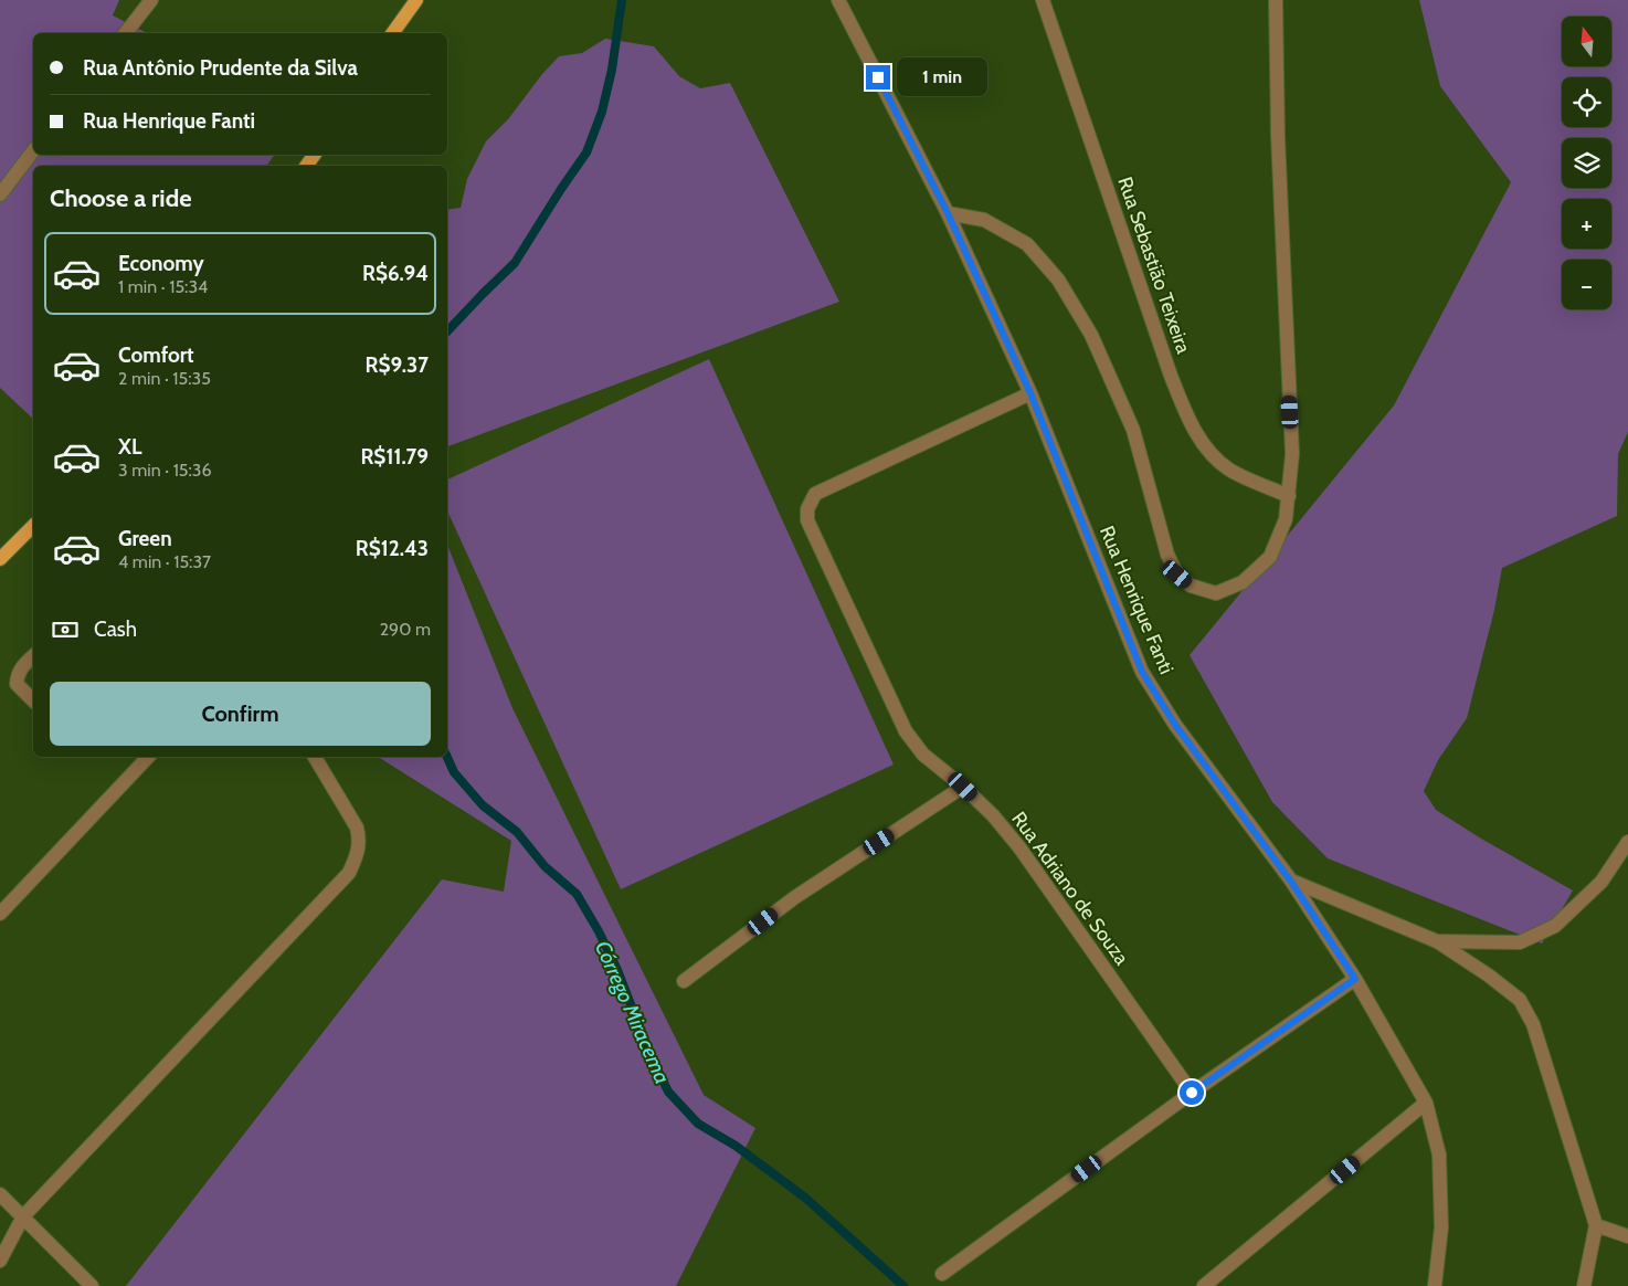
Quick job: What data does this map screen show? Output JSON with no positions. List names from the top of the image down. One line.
{"streets":{"street":["Rua Sebastião Teixeira","Rua Henrique Fanti","Rua Adriano de Souza"]},"crossings":[["Rua Henrique Fanti","Rua Adriano de Souza"]],"water":["Córrego Miracema"],"north":"top","page":{"map_buttons":["+","−"],"banner":["Rua Antônio Prudente da Silva","Rua Henrique Fanti"],"bubble":"1 min","heading":"Choose a ride","list":[{"name":"Economy","note":"1 min · 15:34","value":"R$6.94"},{"name":"Comfort","note":"2 min · 15:35","value":"R$9.37"},{"name":"XL","note":"3 min · 15:36","value":"R$11.79"},{"name":"Green","note":"4 min · 15:37","value":"R$12.43"}],"pay":["Cash","290 m"],"buttons":"Confirm"}}
